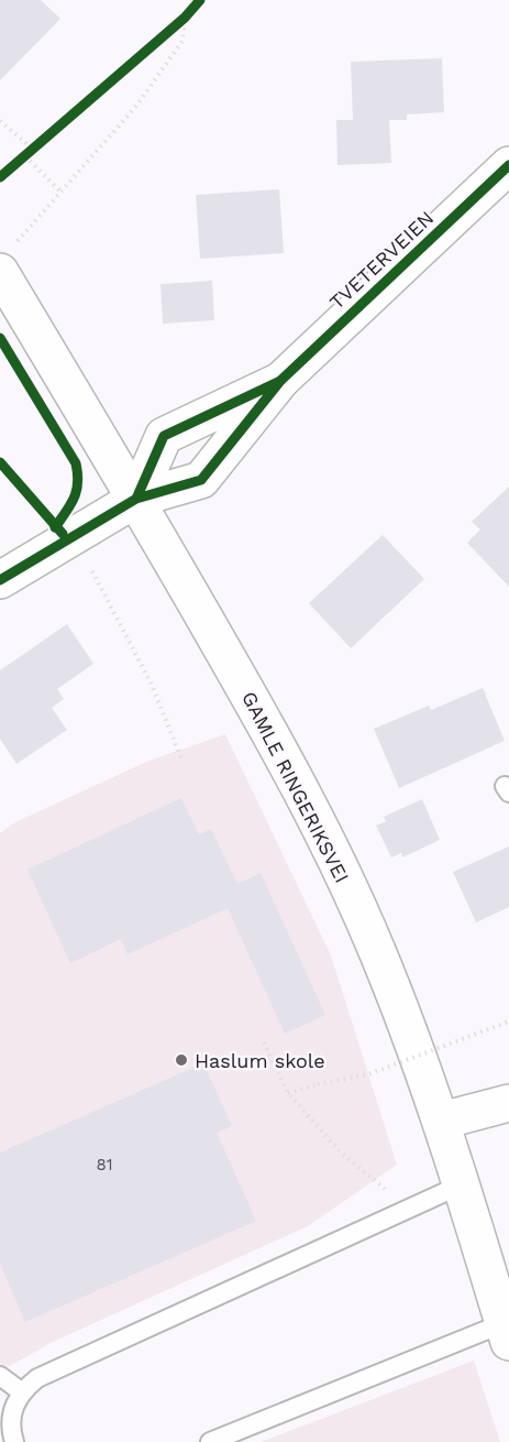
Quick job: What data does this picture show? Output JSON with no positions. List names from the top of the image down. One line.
{"streets":{"main road":["TVETERVEIEN","GAMLE RINGERIKSVEI"]},"crossings":[["TVETERVEIEN","GAMLE RINGERIKSVEI"]],"places":["Haslum skole"],"house_numbers":["81"]}
